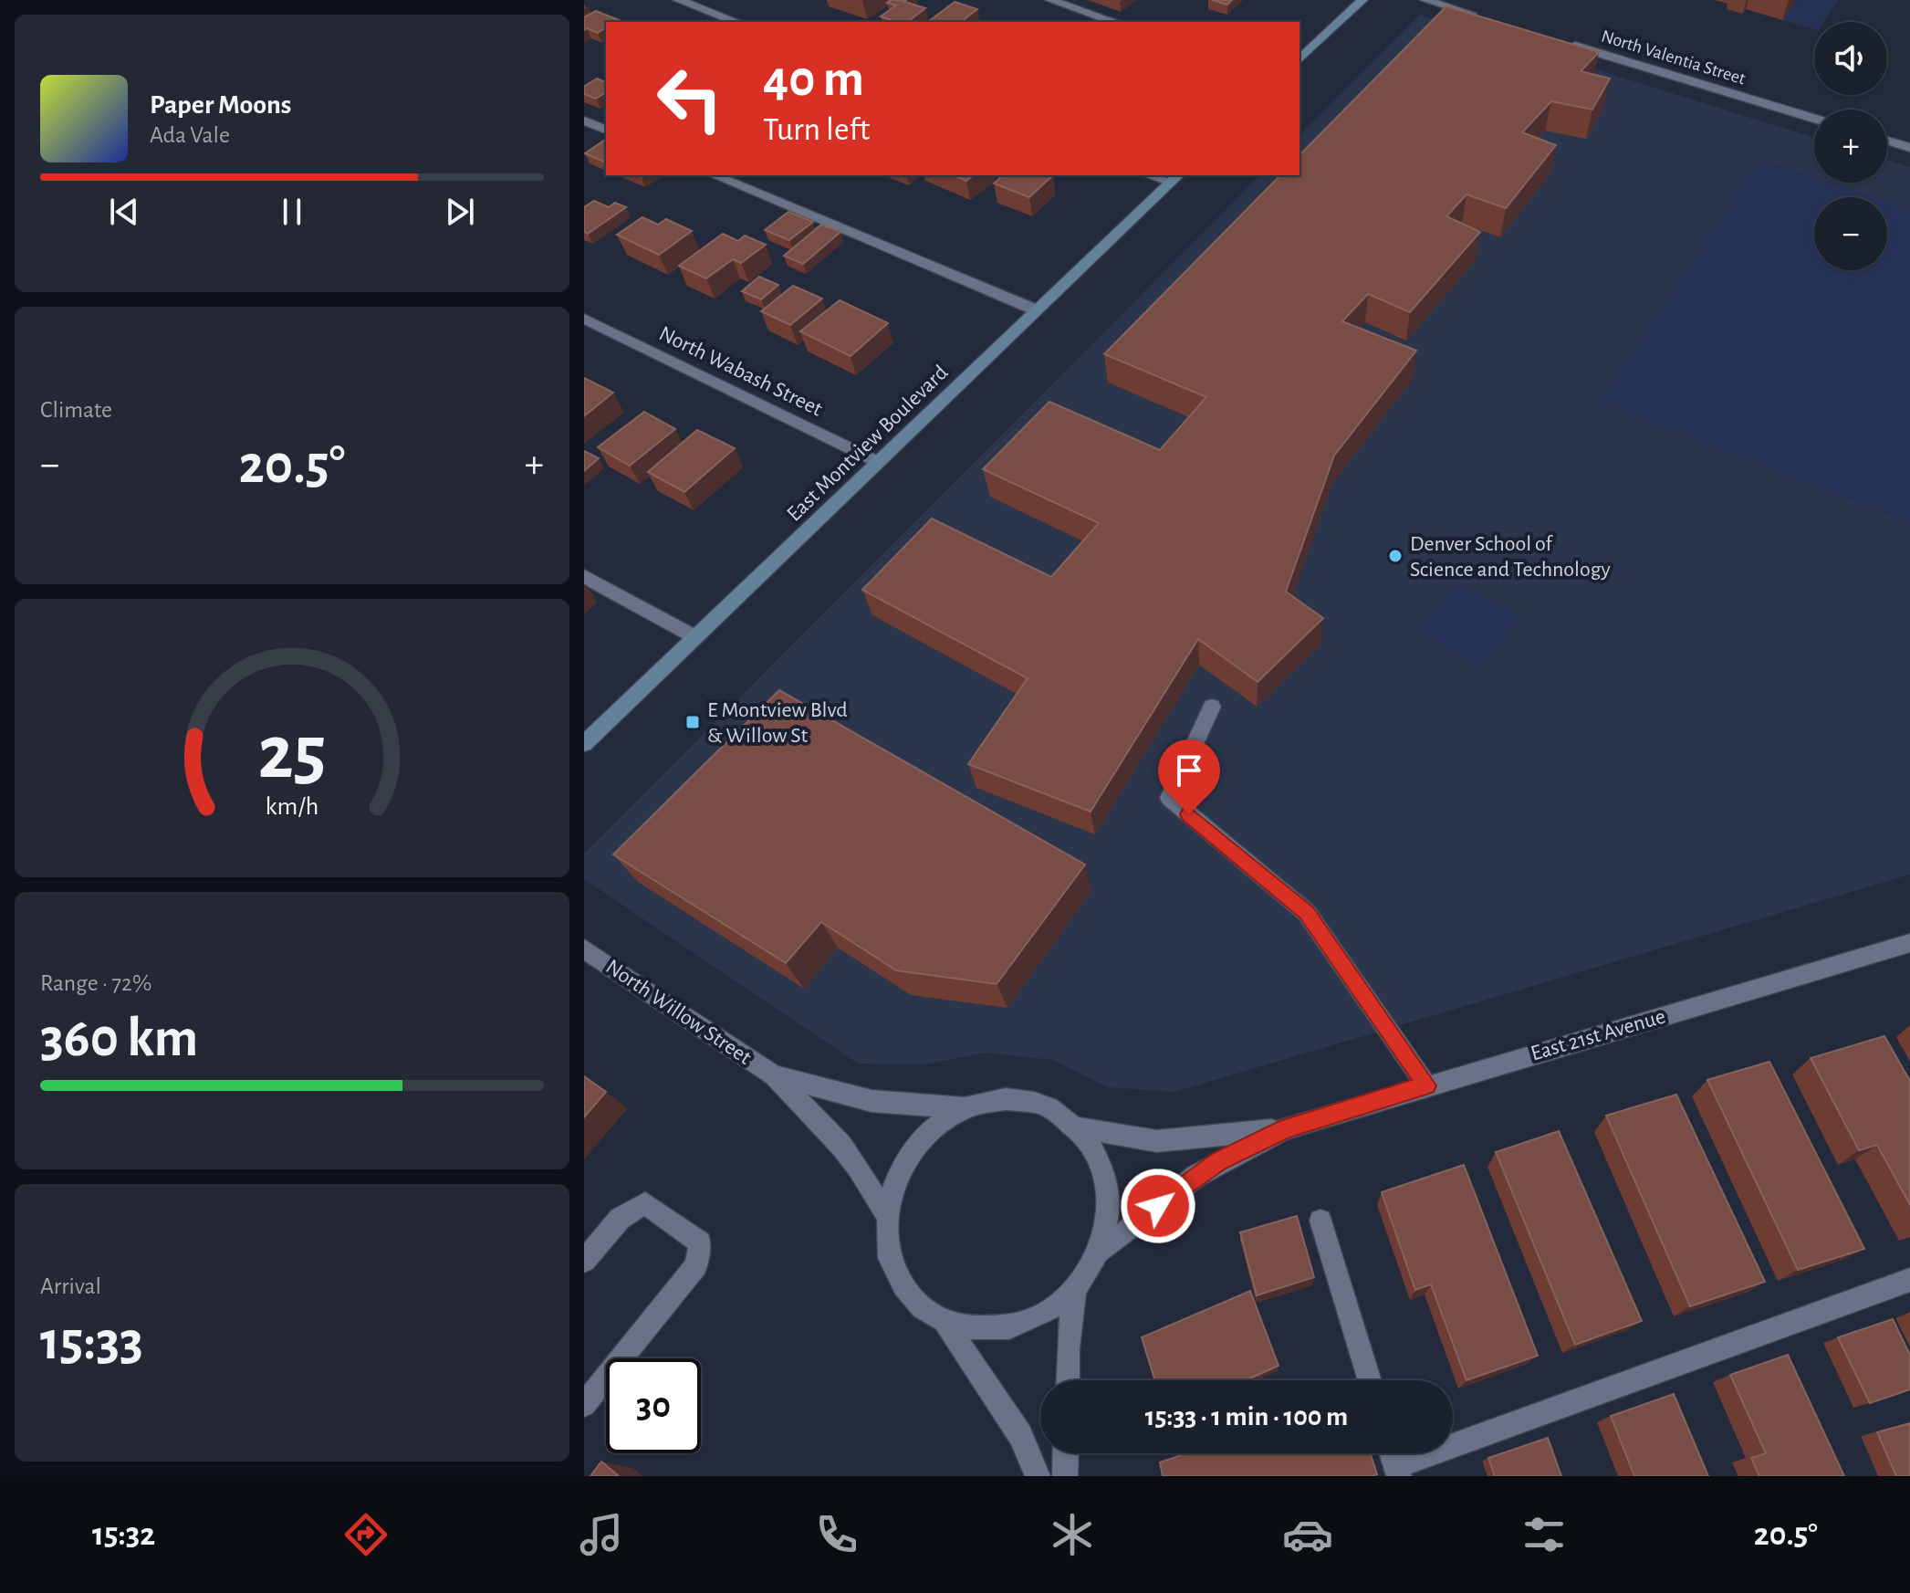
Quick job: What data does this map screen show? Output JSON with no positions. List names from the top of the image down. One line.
{"streets":{"main road":["East Montview Boulevard"],"street":["North Valentia Street","North Wabash Street","North Willow Street","East 21st Avenue"]},"crossings":[["North Wabash Street","East Montview Boulevard"],["North Willow Street","East 21st Avenue"]],"places":{"other":["Denver School of Science and Technology"],"transit":["E Montview Blvd & Willow St"]},"page":{"map_buttons":["+","−"],"turn":["40 m","Turn left"],"song":["Paper Moons","Ada Vale"],"tile":["Climate",["Range · 72%","360 km"],["Arrival","15:33"]],"heat":["−","20.5°","+"],"limit":"30","trip":"15:33 · 1 min · 100 m","tabs":["15:32","20.5°"],"gauge":["25","km/h"]}}
